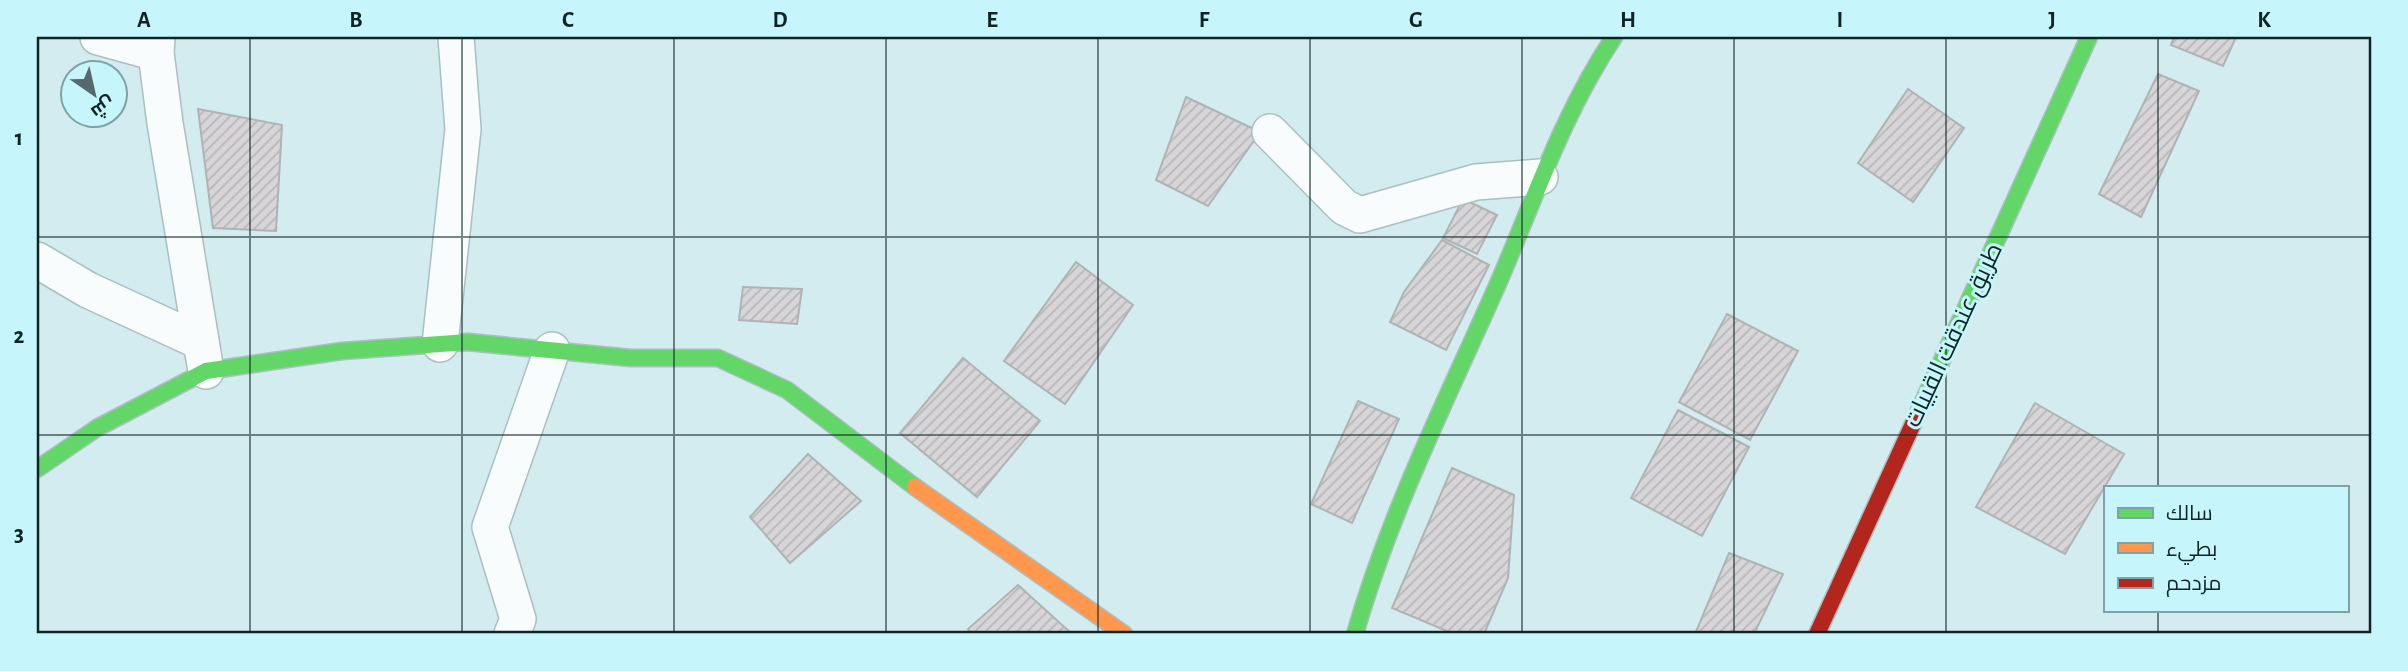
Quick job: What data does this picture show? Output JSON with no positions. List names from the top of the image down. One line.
{"streets":{"street":["طريق عندقت القبيات"]},"legend":["سالك","بطيء","مزدحم"],"north":"bottom right","grid":{"columns":["A","B","C","D","E","F","G","H","I","J","K"],"rows":["1","2","3"]}}
